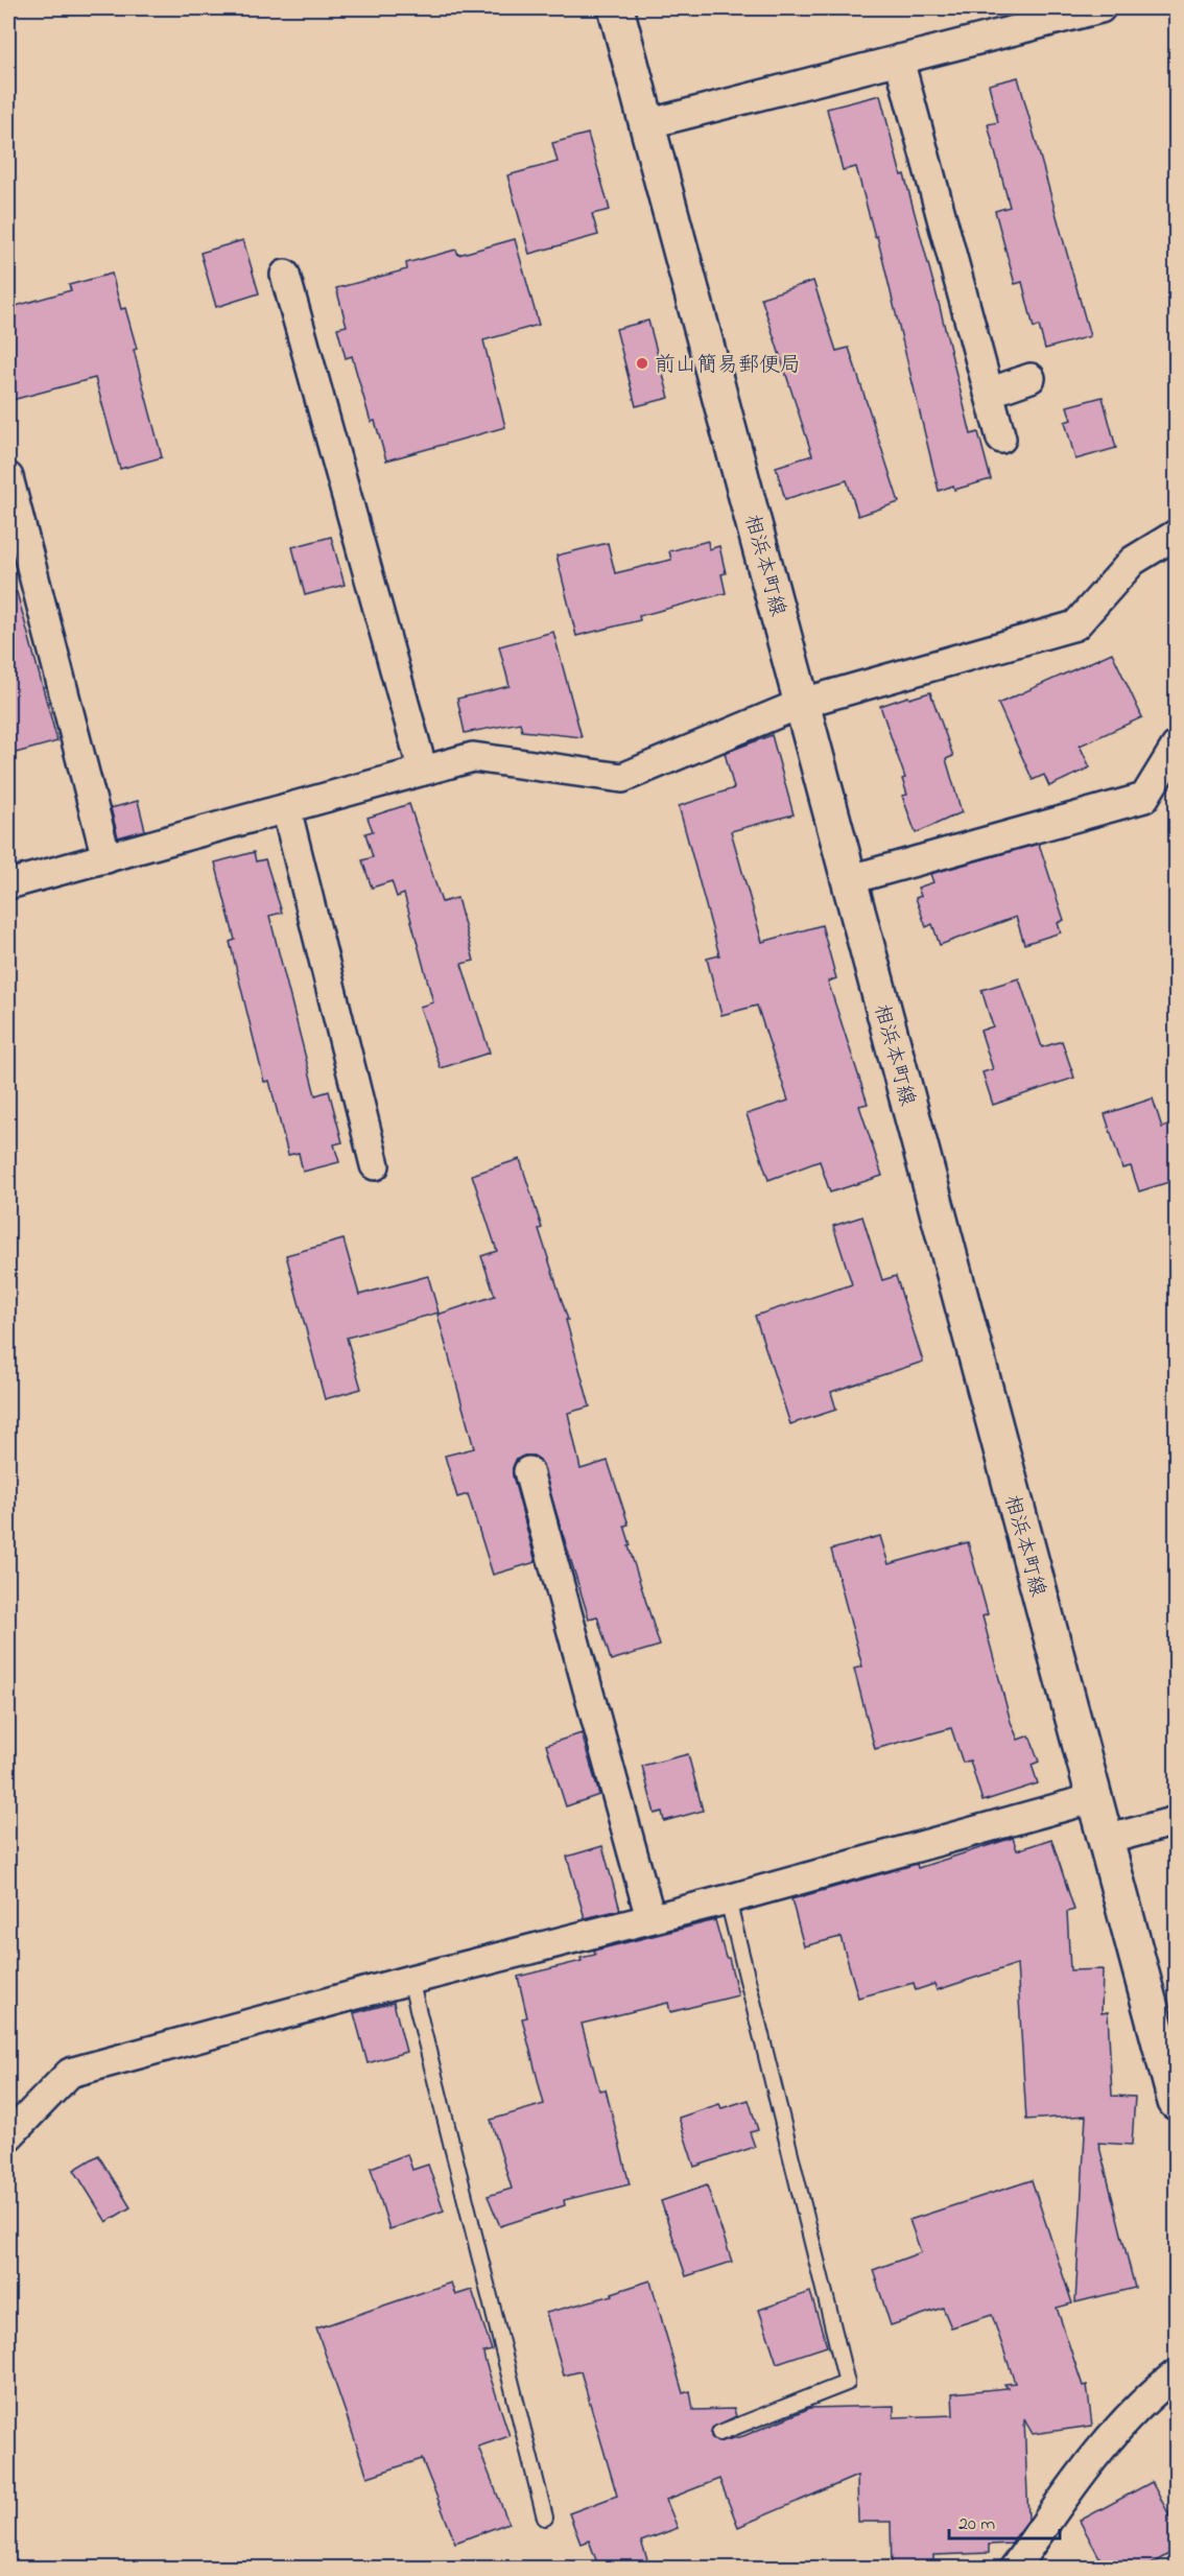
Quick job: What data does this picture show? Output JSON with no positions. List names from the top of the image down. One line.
{"streets":{"main road":["相浜本町線"]},"places":["前山簡易郵便局"],"scale_bar":"20 m"}
